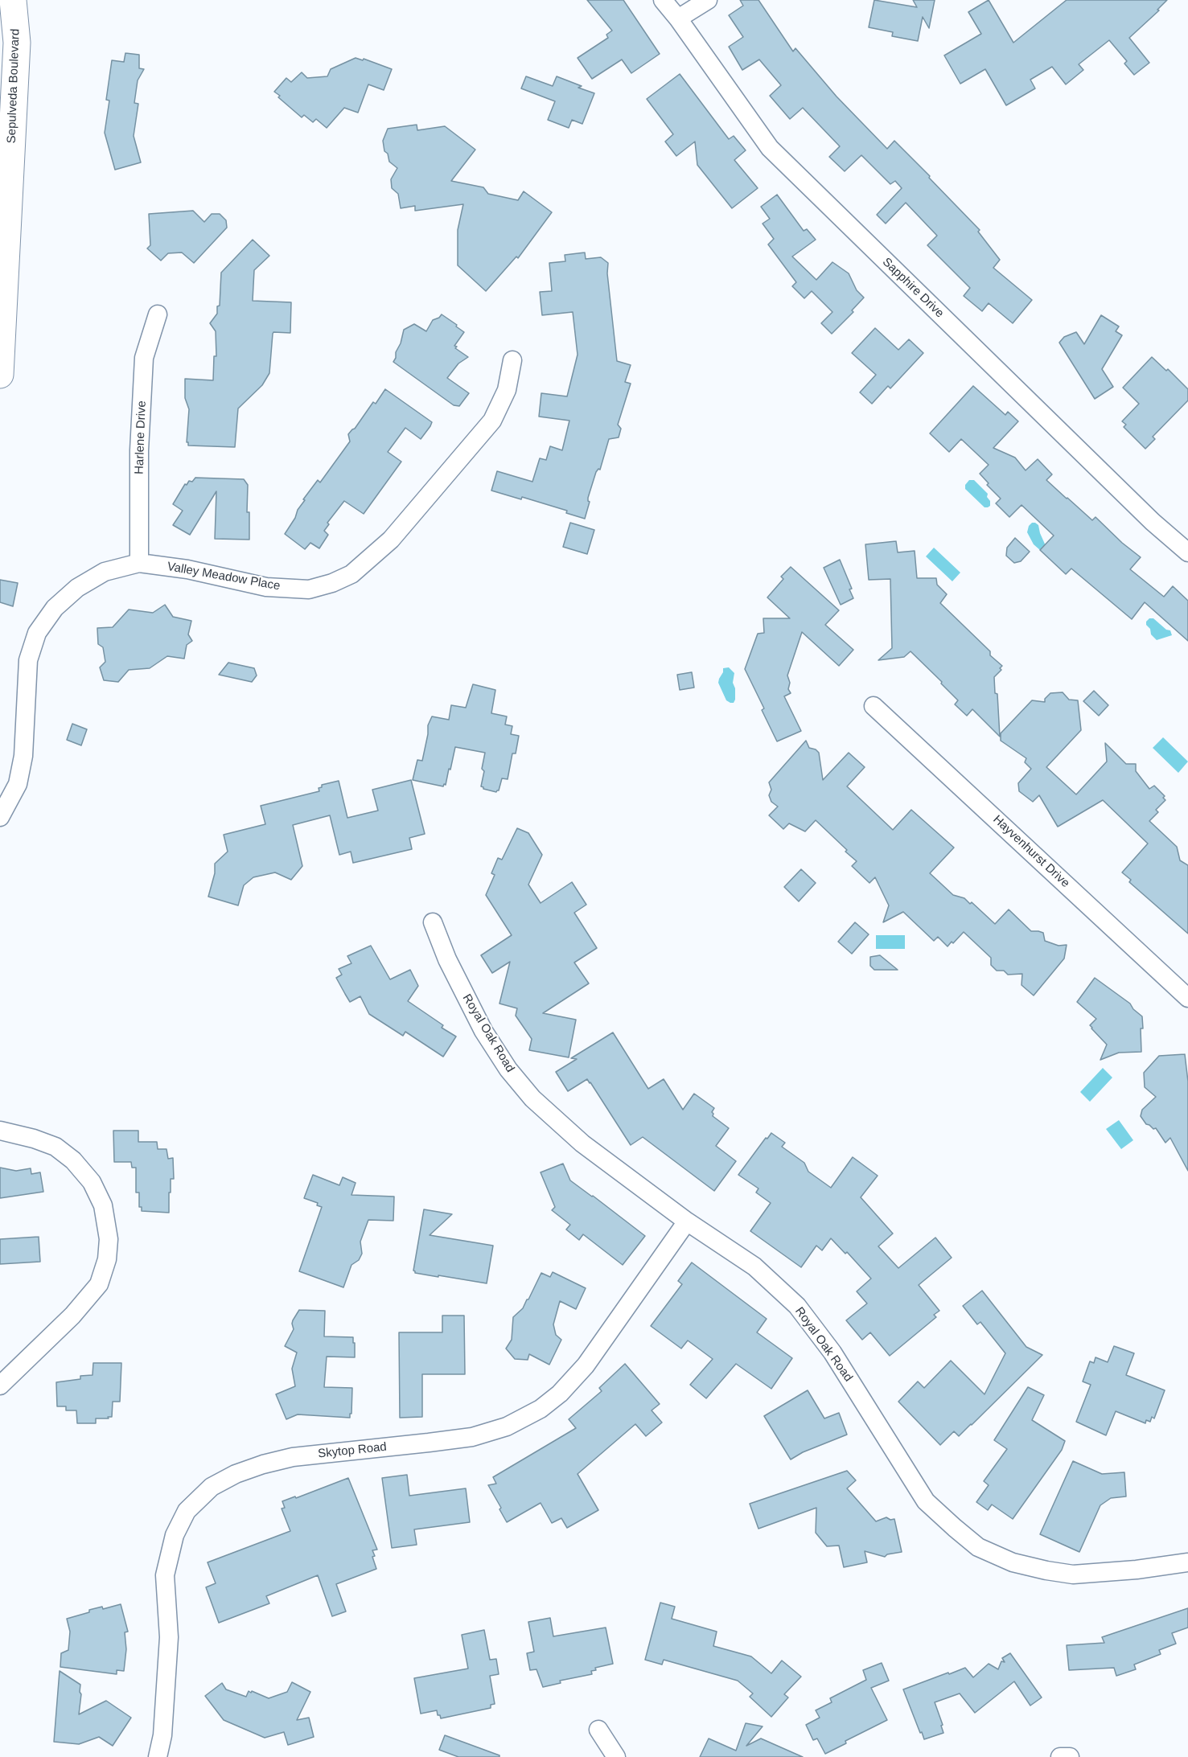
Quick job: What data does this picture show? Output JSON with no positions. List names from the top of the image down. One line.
{"streets":{"main road":["Sepulveda Boulevard"],"street":["Sapphire Drive","Harlene Drive","Valley Meadow Place","Hayvenhurst Drive","Royal Oak Road","Skytop Road"]},"crossings":[["Harlene Drive","Valley Meadow Place"],["Royal Oak Road","Skytop Road"]]}
